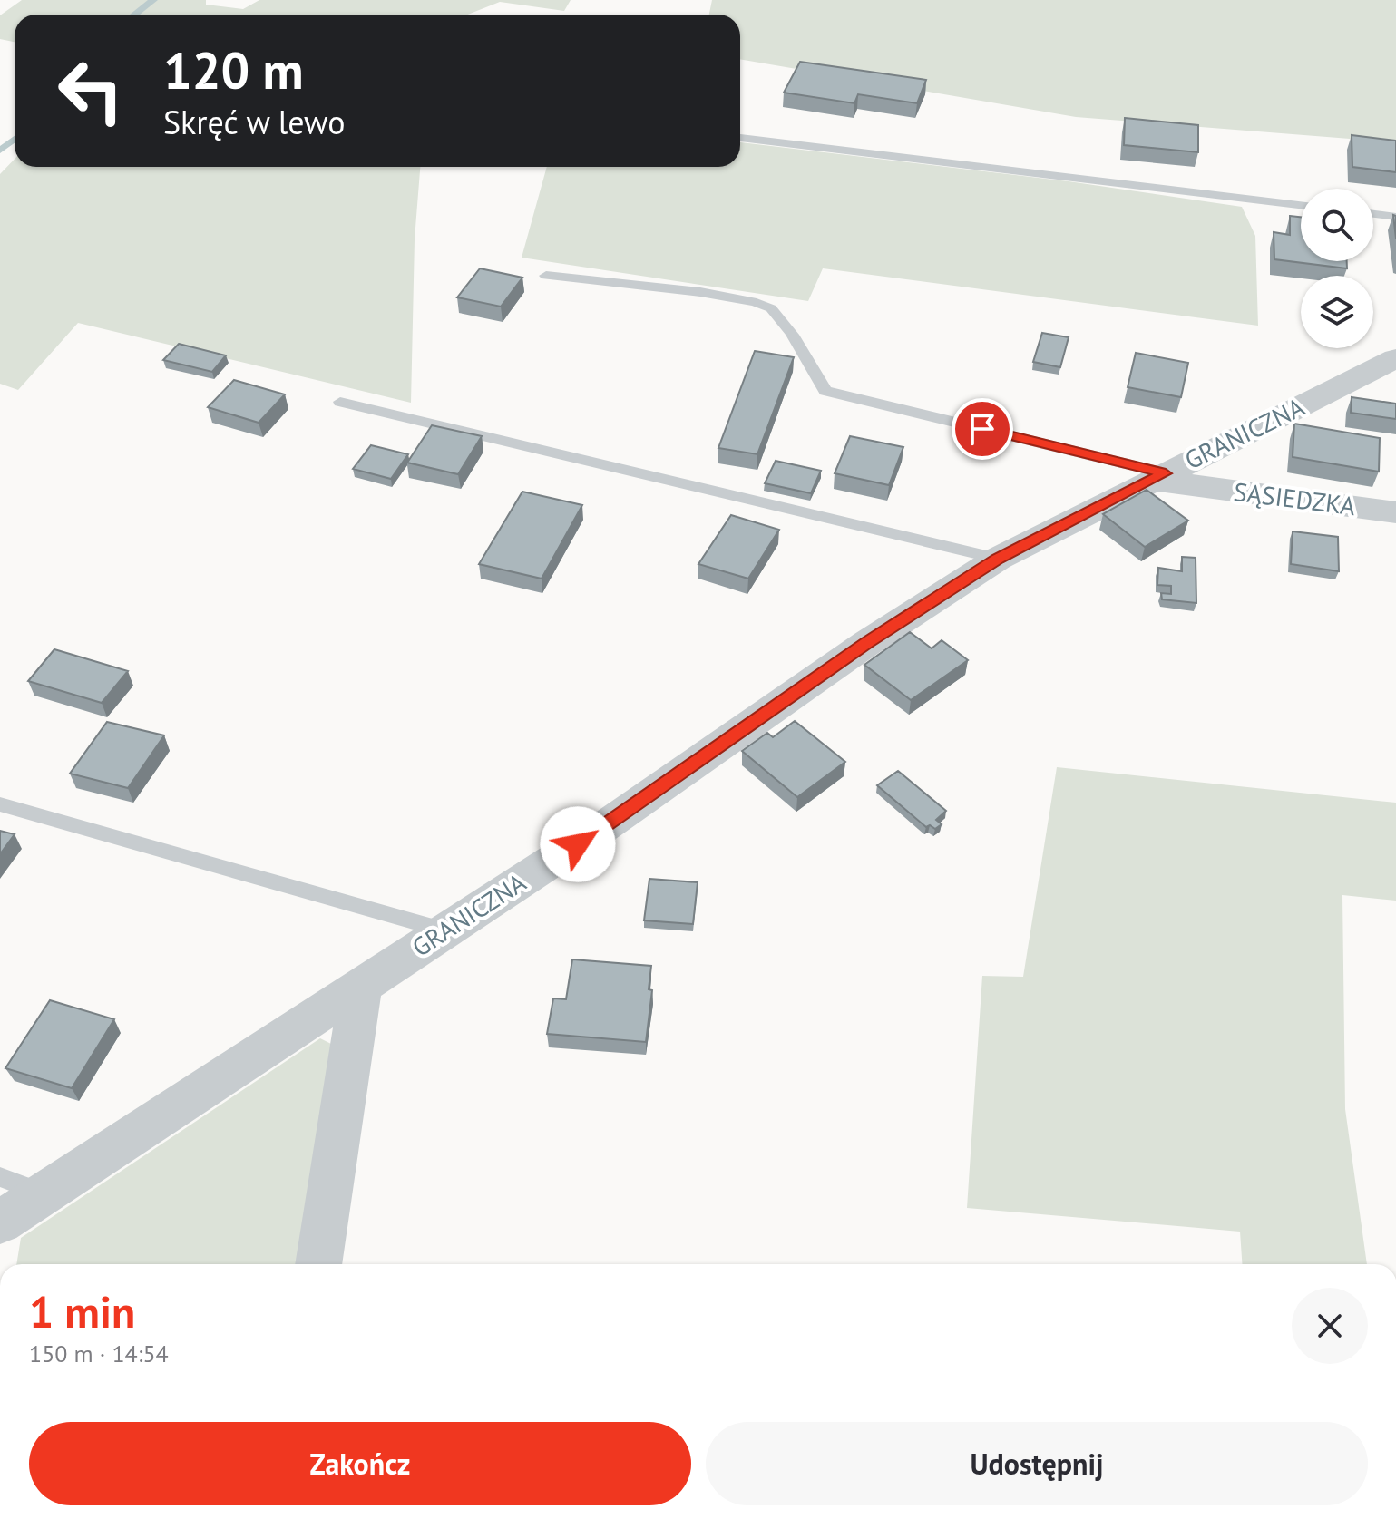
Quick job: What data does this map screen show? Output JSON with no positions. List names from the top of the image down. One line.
{"streets":{"street":["GRANICZNA","SĄSIEDZKA"]},"crossings":[["GRANICZNA","SĄSIEDZKA"]],"page":{"turn":["120 m","Skręć w lewo"],"heading":["1 min","150 m · 14:54"],"buttons":["Zakończ","Udostępnij"]}}
